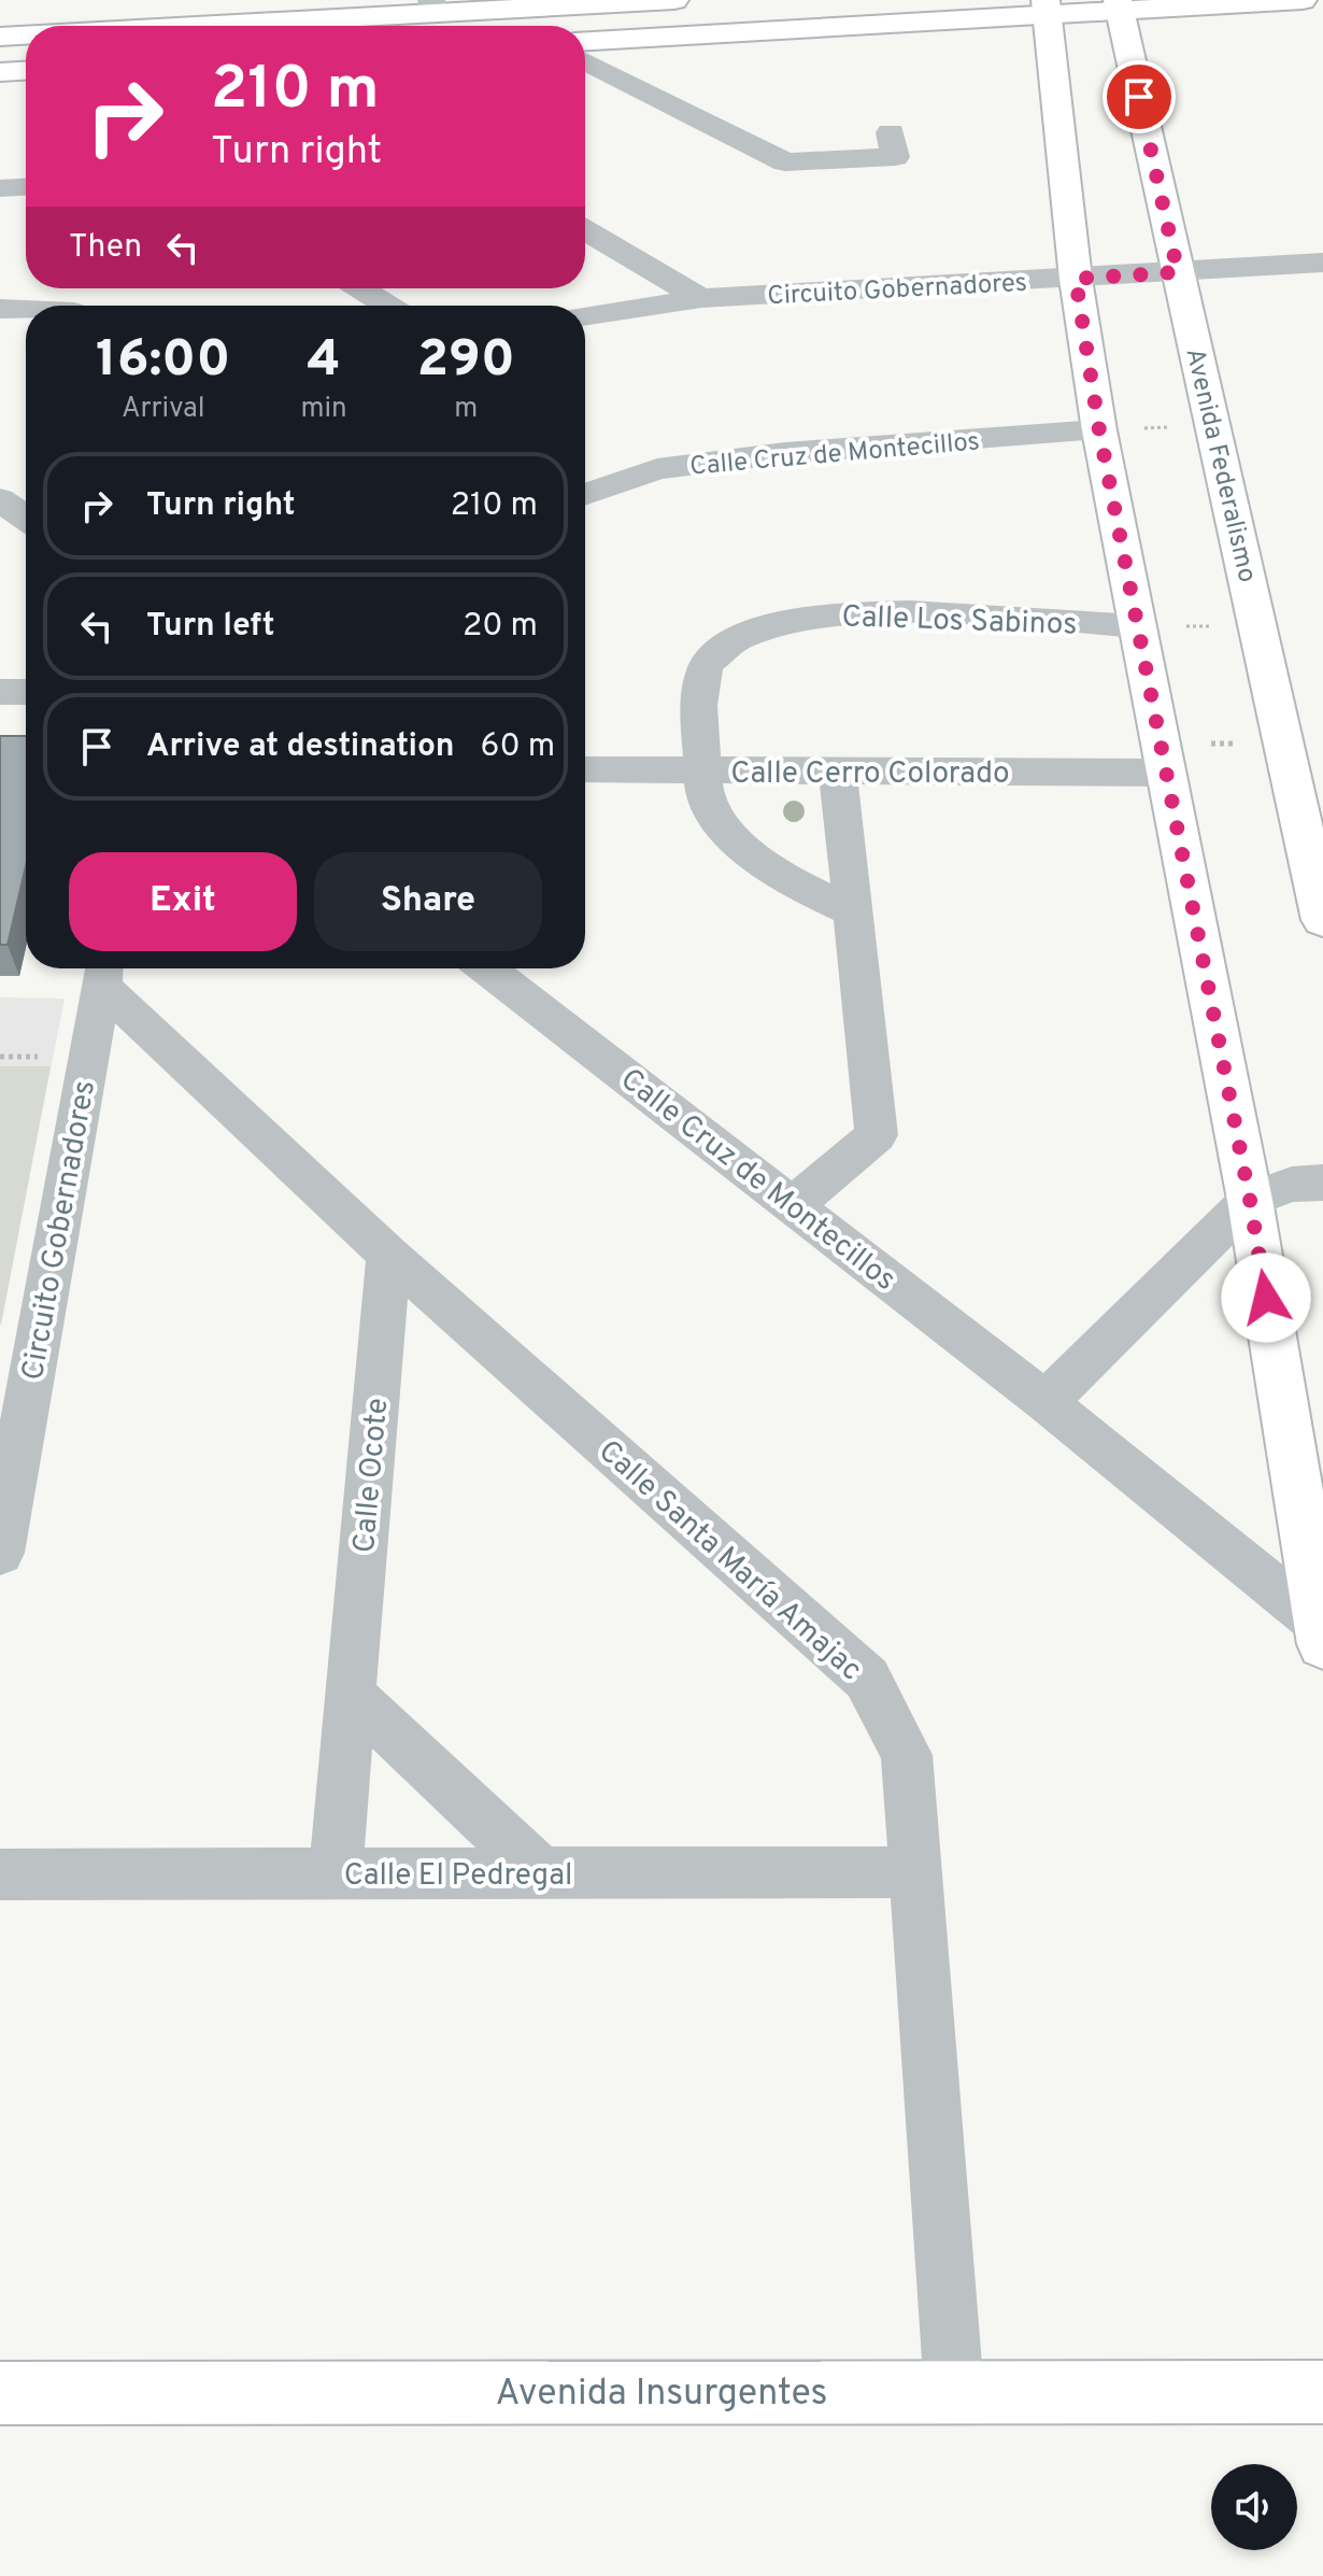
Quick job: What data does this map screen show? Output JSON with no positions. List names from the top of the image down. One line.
{"streets":{"main road":["Avenida Federalismo","Avenida Insurgentes"],"street":["Circuito Gobernadores","Calle Cruz de Montecillos","Calle Los Sabinos","Calle Cerro Colorado","Calle Ocote","Calle Santa María Amajac","Calle El Pedregal"]},"crossings":[["Circuito Gobernadores","Avenida Federalismo"],["Circuito Gobernadores","Calle Santa María Amajac"],["Calle Los Sabinos","Calle Cerro Colorado"],["Calle Ocote","Calle Santa María Amajac"],["Calle Ocote","Calle El Pedregal"],["Calle Santa María Amajac","Calle El Pedregal"],["Calle Santa María Amajac","Avenida Insurgentes"]],"page":{"turn":["210 m","Turn right"],"then":"Then","eta":["16:00","Arrival","4","min","290","m"],"list":[{"name":"Turn right","value":"210 m"},{"name":"Turn left","value":"20 m"},{"name":"Arrive at destination","value":"60 m"}],"buttons":["Exit","Share"]}}
